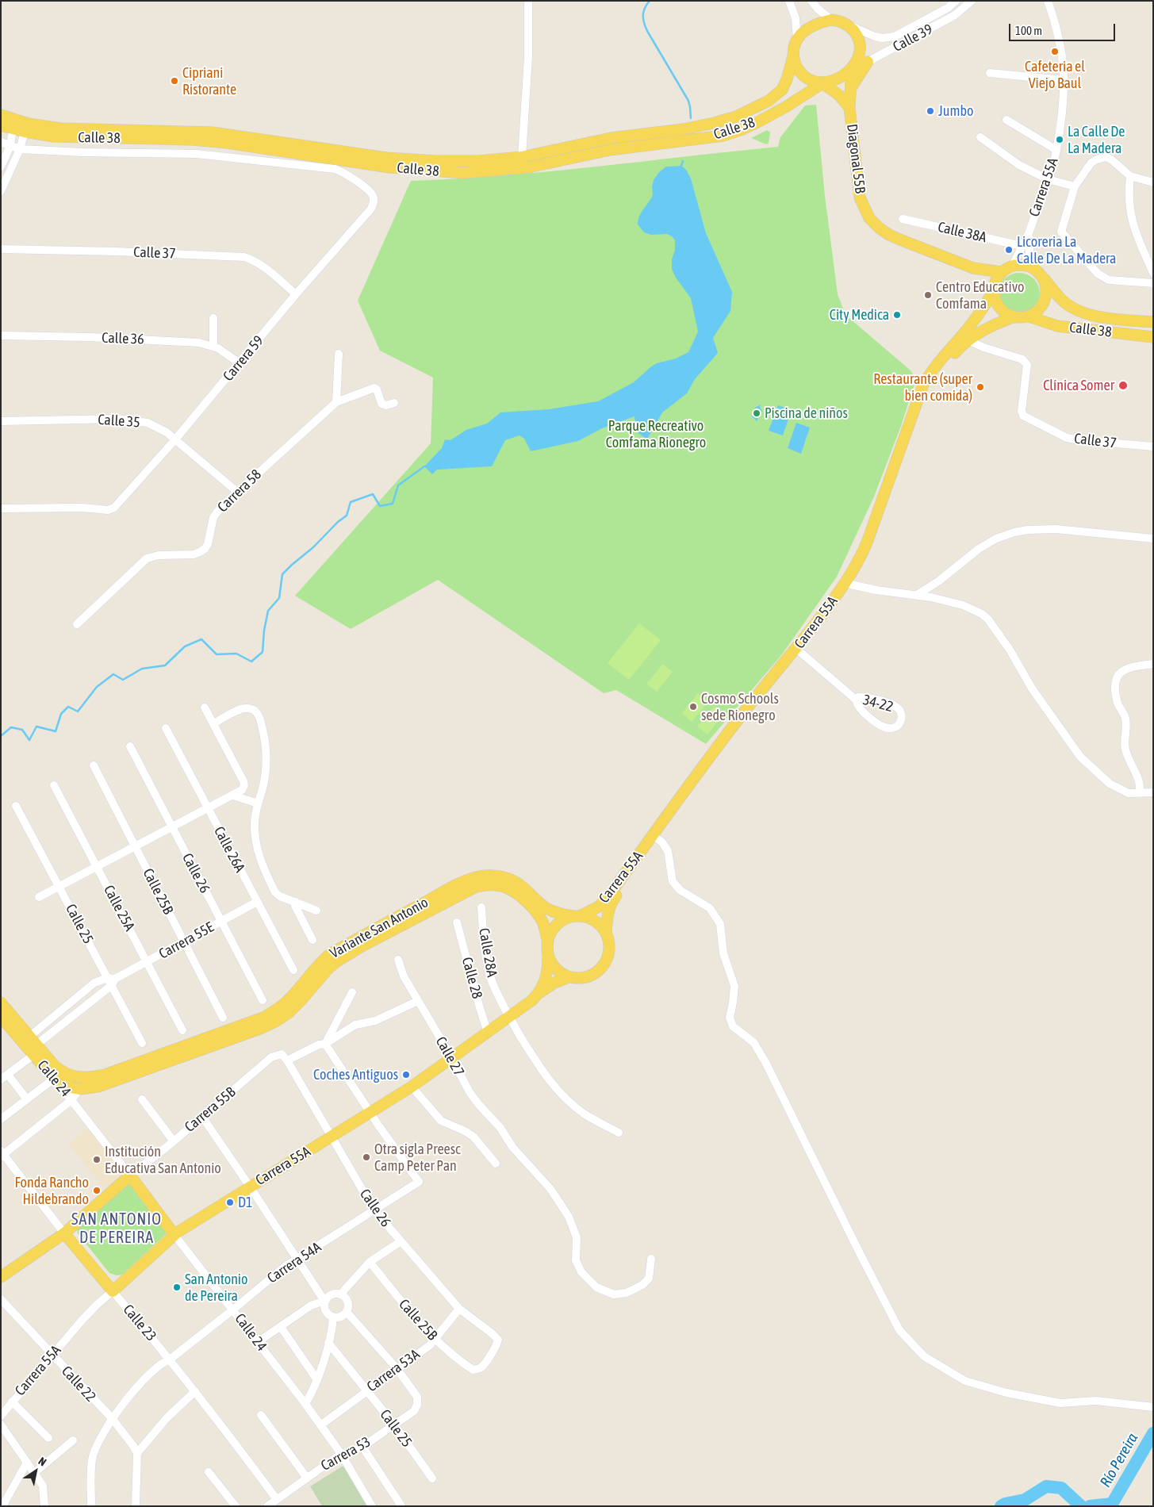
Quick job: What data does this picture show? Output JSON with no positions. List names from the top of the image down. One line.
{"streets":{"main road":["Calle 38","Diagonal 55B","Carrera 55A","Variante San Antonio","Calle 24","Carrera 55B","Calle 23"],"street":["Calle 39","Calle 38A","Calle 37","Calle 36","Carrera 59","Calle 35","Carrera 58","34-22","Calle 26A","Calle 26","Calle 25B","Calle 25A","Calle 25","Carrera 55E","Calle 28A","Calle 28","Calle 27","Carrera 54A","Carrera 53A","Calle 22","Carrera 53"]},"crossings":[["Calle 39","Calle 38"],["Calle 39","Diagonal 55B"],["Calle 38","Diagonal 55B"],["Calle 38","Carrera 55A"],["Calle 38","Carrera 59"],["Carrera 55A","Calle 38A"],["Carrera 55A","Calle 37"],["Carrera 55A","34-22"],["Carrera 55A","Calle 26"],["Carrera 55A","Variante San Antonio"],["Carrera 55A","Calle 28A"],["Carrera 55A","Calle 28"],["Carrera 55A","Calle 27"],["Carrera 55A","Calle 24"],["Carrera 55A","Carrera 54A"],["Carrera 55A","Calle 23"],["Carrera 55A","Calle 22"],["Calle 37","Carrera 59"],["Calle 36","Carrera 59"],["Carrera 59","Calle 35"],["Calle 35","Carrera 58"],["Calle 26A","Carrera 55E"],["Calle 26","Calle 25B"],["Calle 26","Carrera 55E"],["Calle 26","Carrera 55B"],["Calle 26","Carrera 54A"],["Calle 26","Carrera 53A"],["Calle 25B","Carrera 55E"],["Calle 25B","Carrera 53A"],["Calle 25A","Carrera 55E"],["Calle 25","Carrera 55E"],["Calle 25","Carrera 53A"],["Calle 25","Carrera 53"],["Variante San Antonio","Calle 24"],["Carrera 55E","Calle 24"],["Calle 24","Carrera 55B"],["Calle 24","Carrera 54A"],["Calle 24","Carrera 53A"],["Calle 24","Carrera 53"],["Carrera 55B","Calle 23"],["Carrera 54A","Calle 23"],["Carrera 54A","Calle 22"],["Calle 23","Carrera 53"],["Carrera 53A","Carrera 53"]],"districts":["SAN ANTONIO DE PEREIRA"],"water":["Río Pereira"],"parks":["Parque Recreativo Comfama Rionegro"],"places":["Cafeteria el Viejo Baul","Cipriani Ristorante","Jumbo","La Calle De La Madera","Licoreria La Calle De La Madera","Centro Educativo Comfama","City Medica","Clínica Somer","Restaurante (super bien comida)","Piscina de niños","Cosmo Schools sede Rionegro","Coches Antiguos","Otra sigla Preesc Camp Peter Pan","Institución Educativa San Antonio","Fonda Rancho Hildebrando","D1","San Antonio de Pereira"],"scale_bar":"100 m","north":"top right"}
